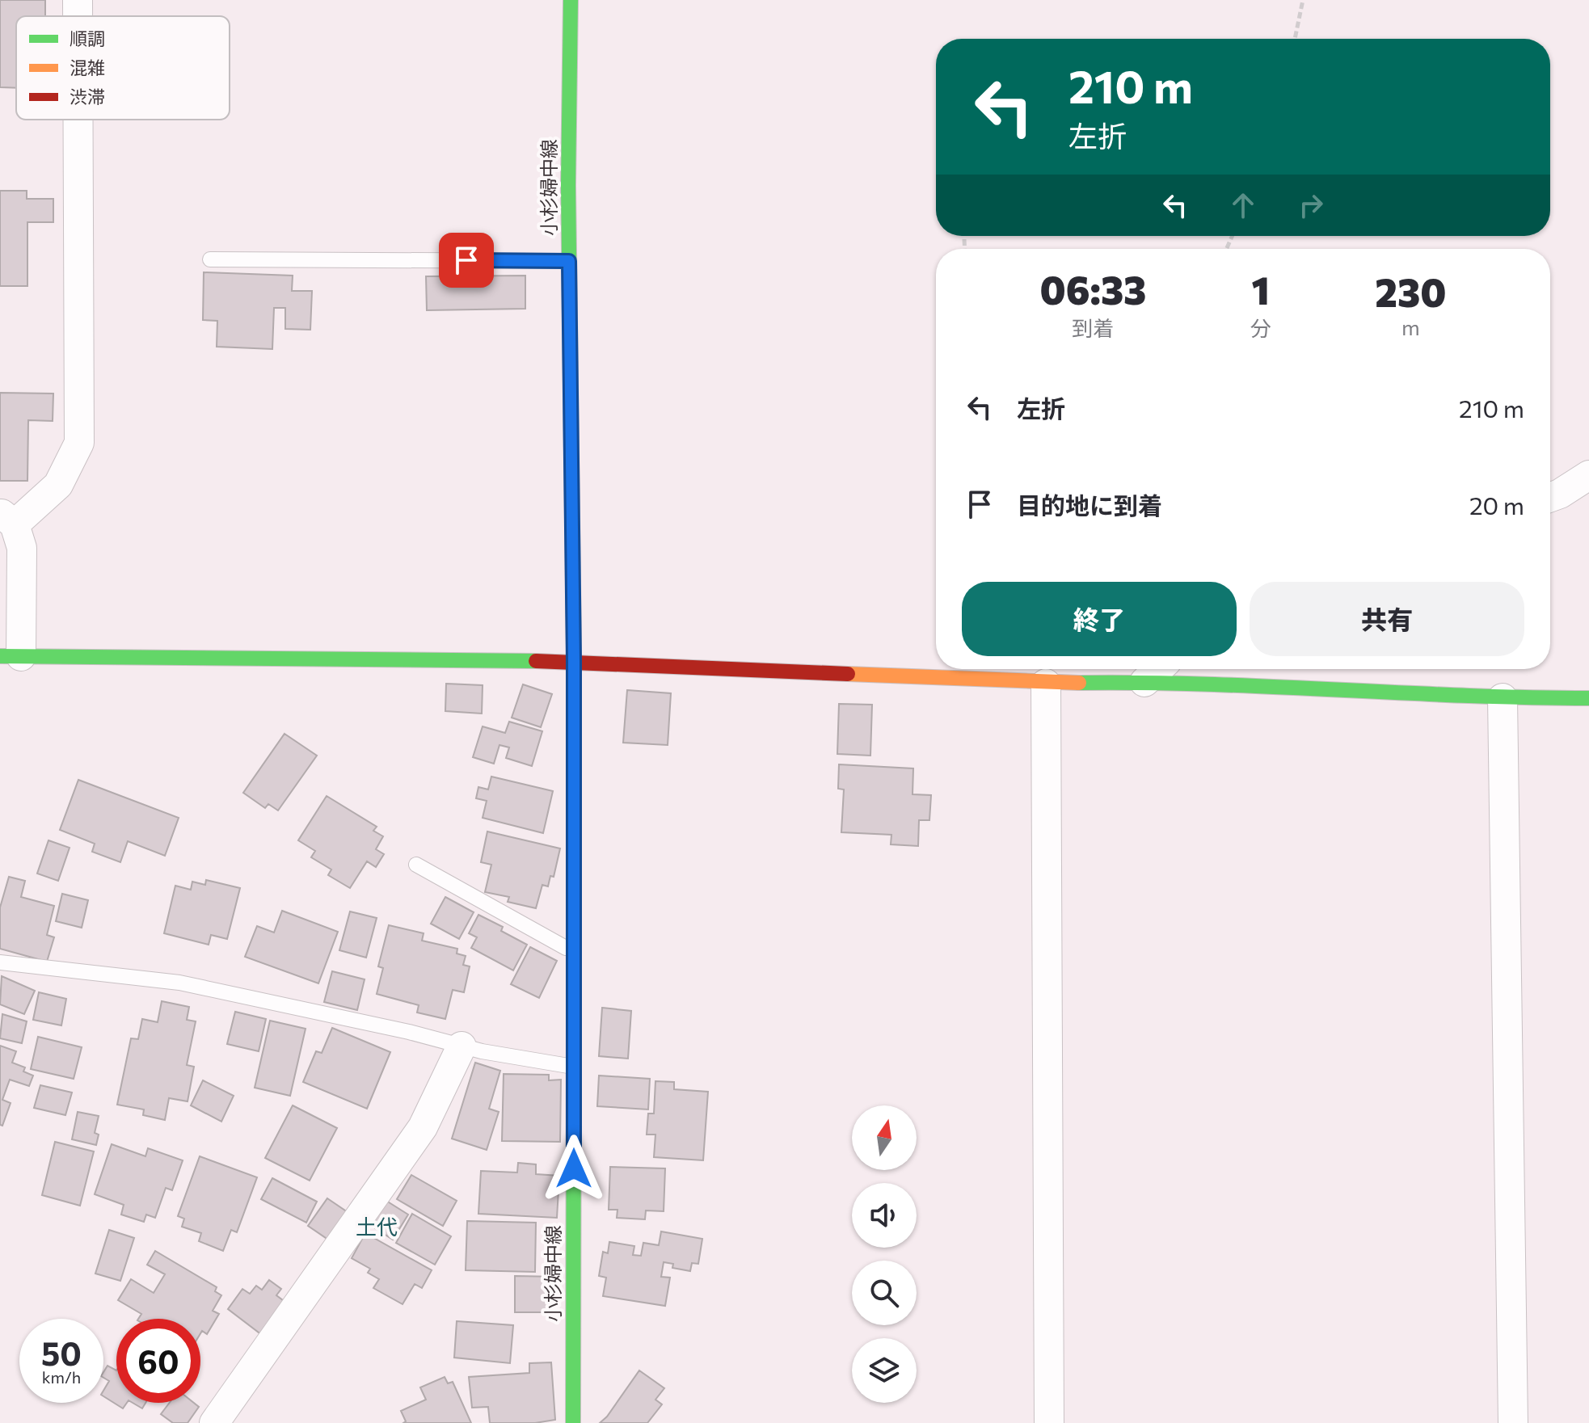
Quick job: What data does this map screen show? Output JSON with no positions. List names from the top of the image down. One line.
{"streets":{"street":["小杉婦中線"]},"districts":["土代"],"legend":["順調","混雑","渋滞"],"north":"top","page":{"turn":["210 m","左折"],"eta":["06:33","到着","1","分","230","m"],"list":[{"name":"左折","value":"210 m"},{"name":"目的地に到着","value":"20 m"}],"buttons":["終了","共有"],"speed":"50 km/h","limit":"60"}}
